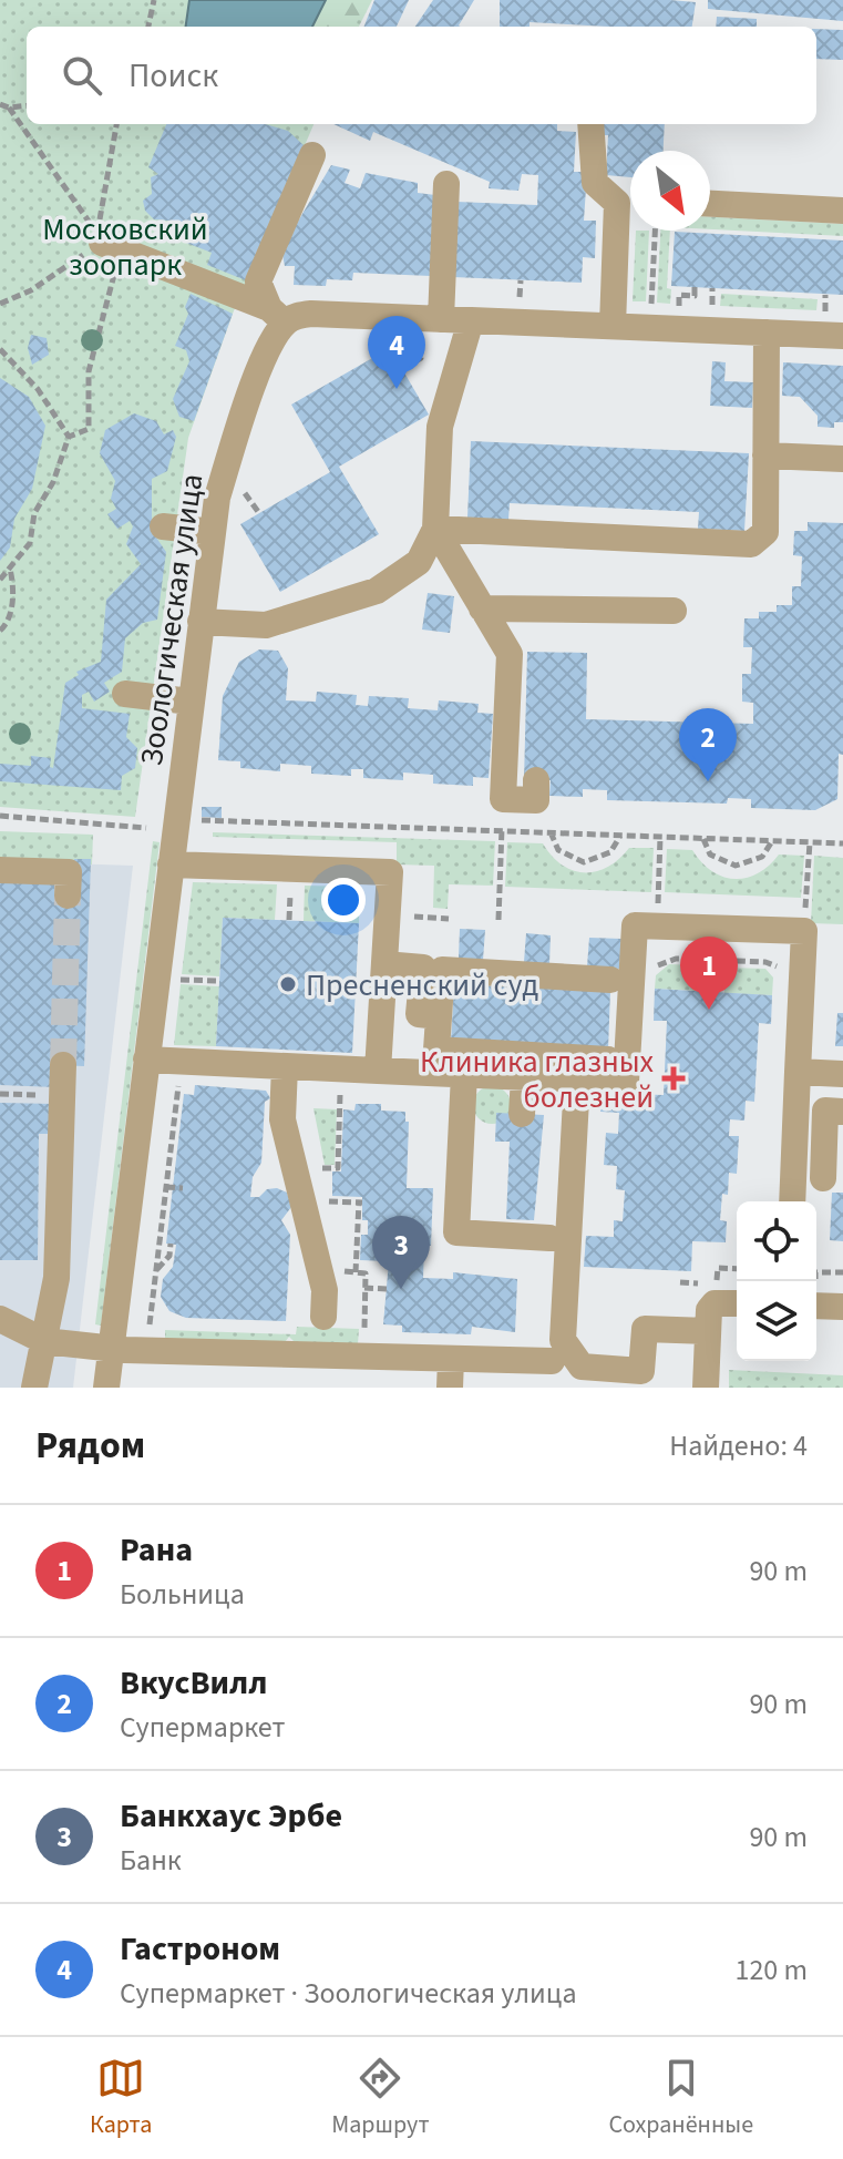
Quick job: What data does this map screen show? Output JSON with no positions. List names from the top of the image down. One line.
{"streets":{"street":["Зоологическая улица"]},"parks":["Московский зоопарк"],"places":{"other":["Пресненский суд"],"health":["Клиника глазных болезней"]},"north":"bottom right","page":{"search":"Поиск","pins":["4","2","1","3"],"heading":["Рядом","Найдено: 4"],"list":[{"mark":"1","name":"Рана","note":"Больница","value":"90 m"},{"mark":"2","name":"ВкусВилл","note":"Супермаркет","value":"90 m"},{"mark":"3","name":"Банкхаус Эрбе","note":"Банк","value":"90 m"},{"mark":"4","name":"Гастроном","note":"Супермаркет · Зоологическая улица","value":"120 m"}],"nav":["Карта","Маршрут","Сохранённые"]}}
